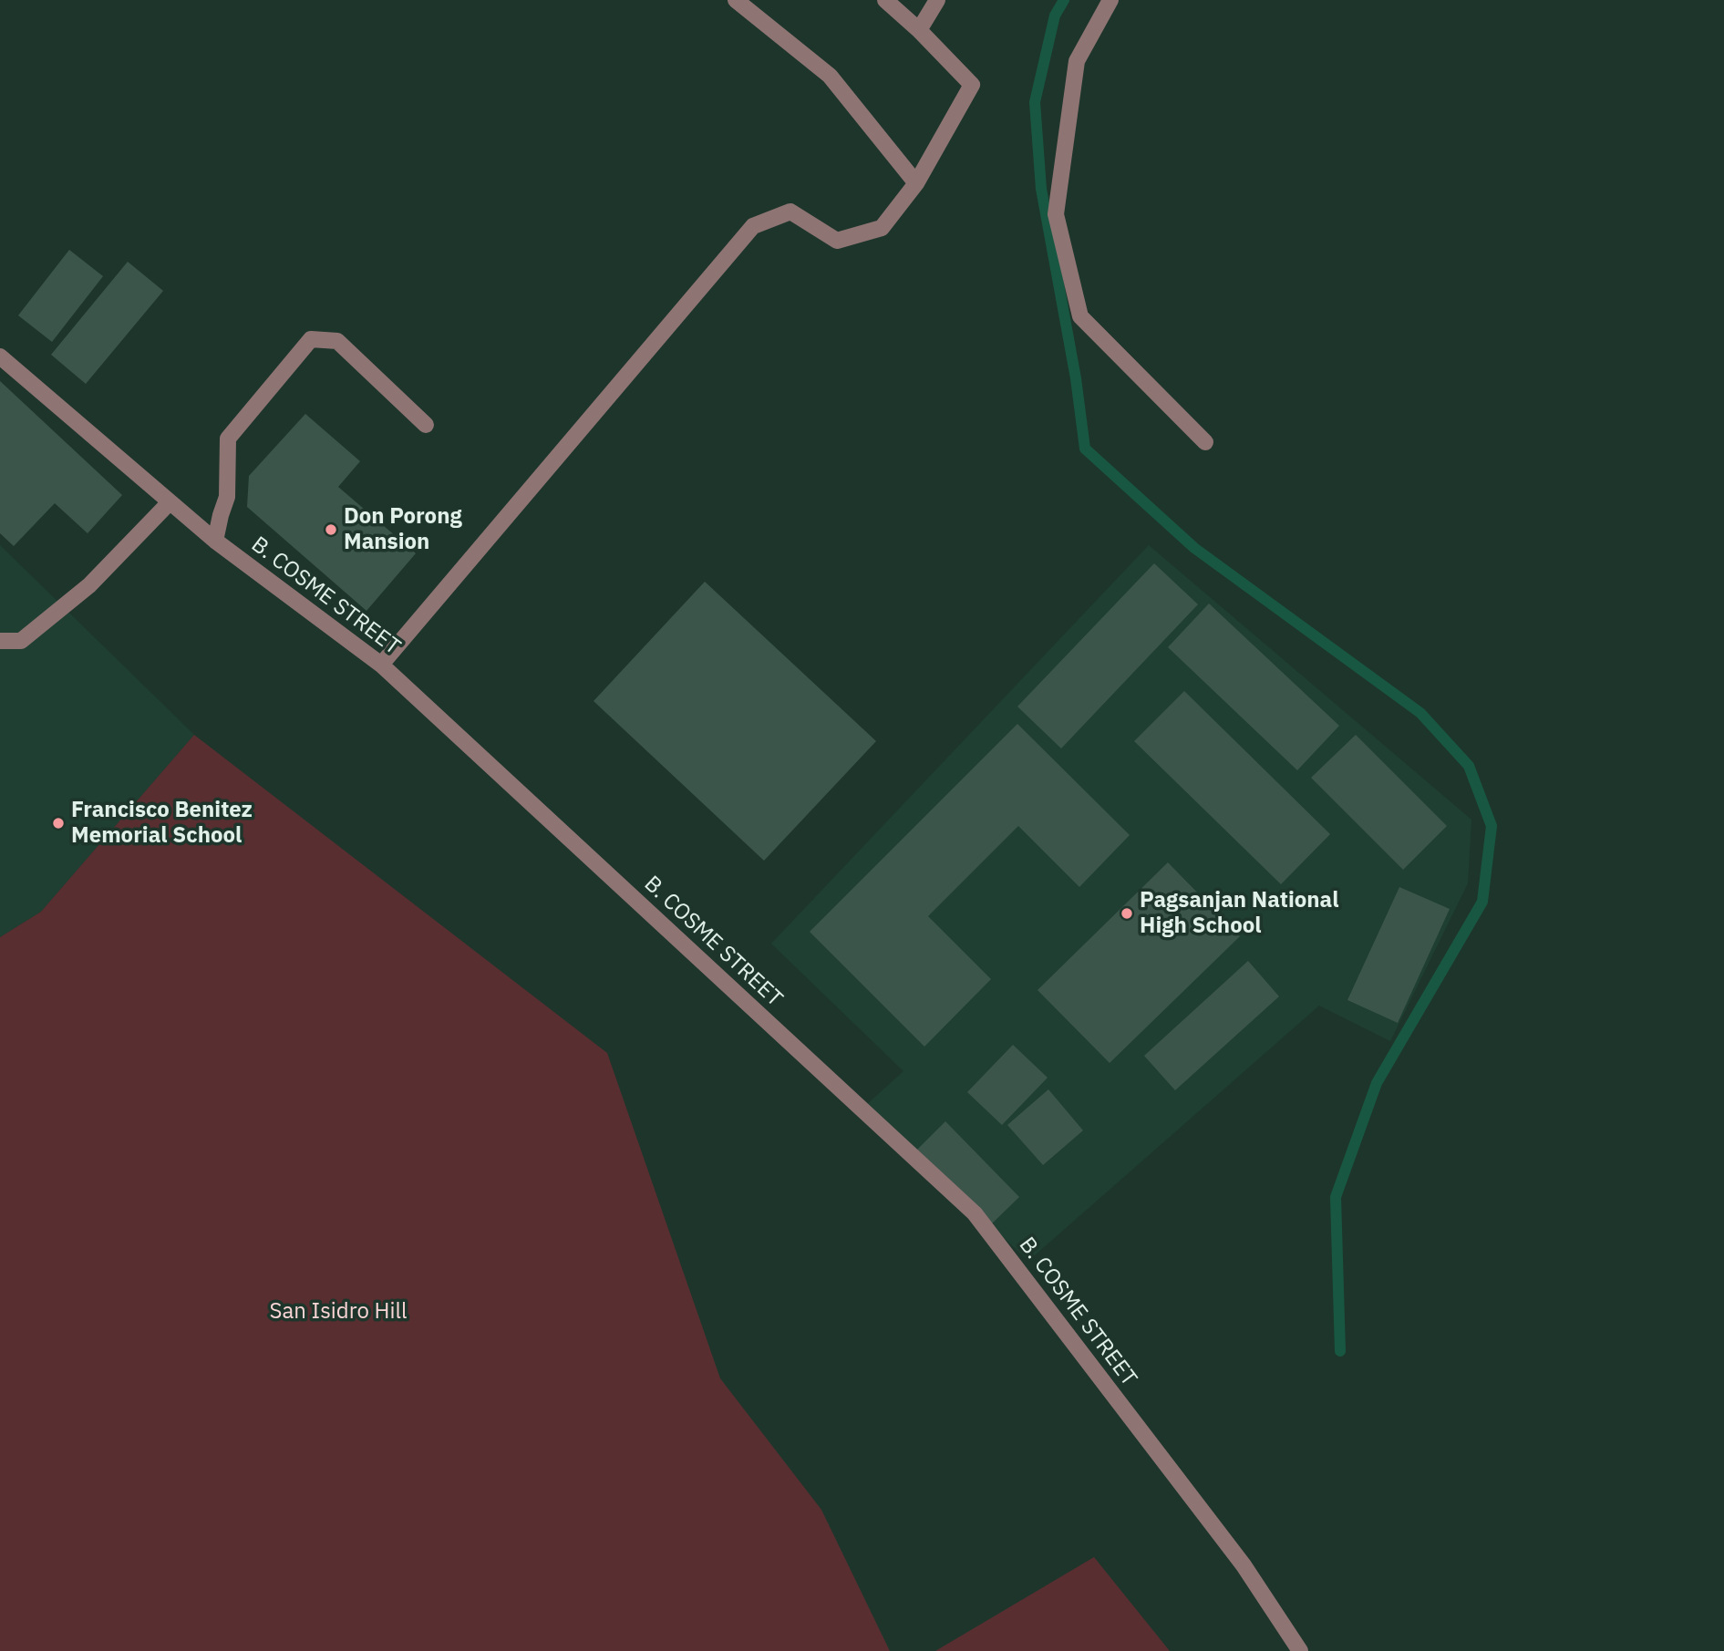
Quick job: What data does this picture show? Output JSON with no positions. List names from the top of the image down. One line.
{"streets":{"street":["B. COSME STREET"]},"parks":["San Isidro Hill"],"places":["Don Porong Mansion","Francisco Benitez Memorial School","Pagsanjan National High School"]}
